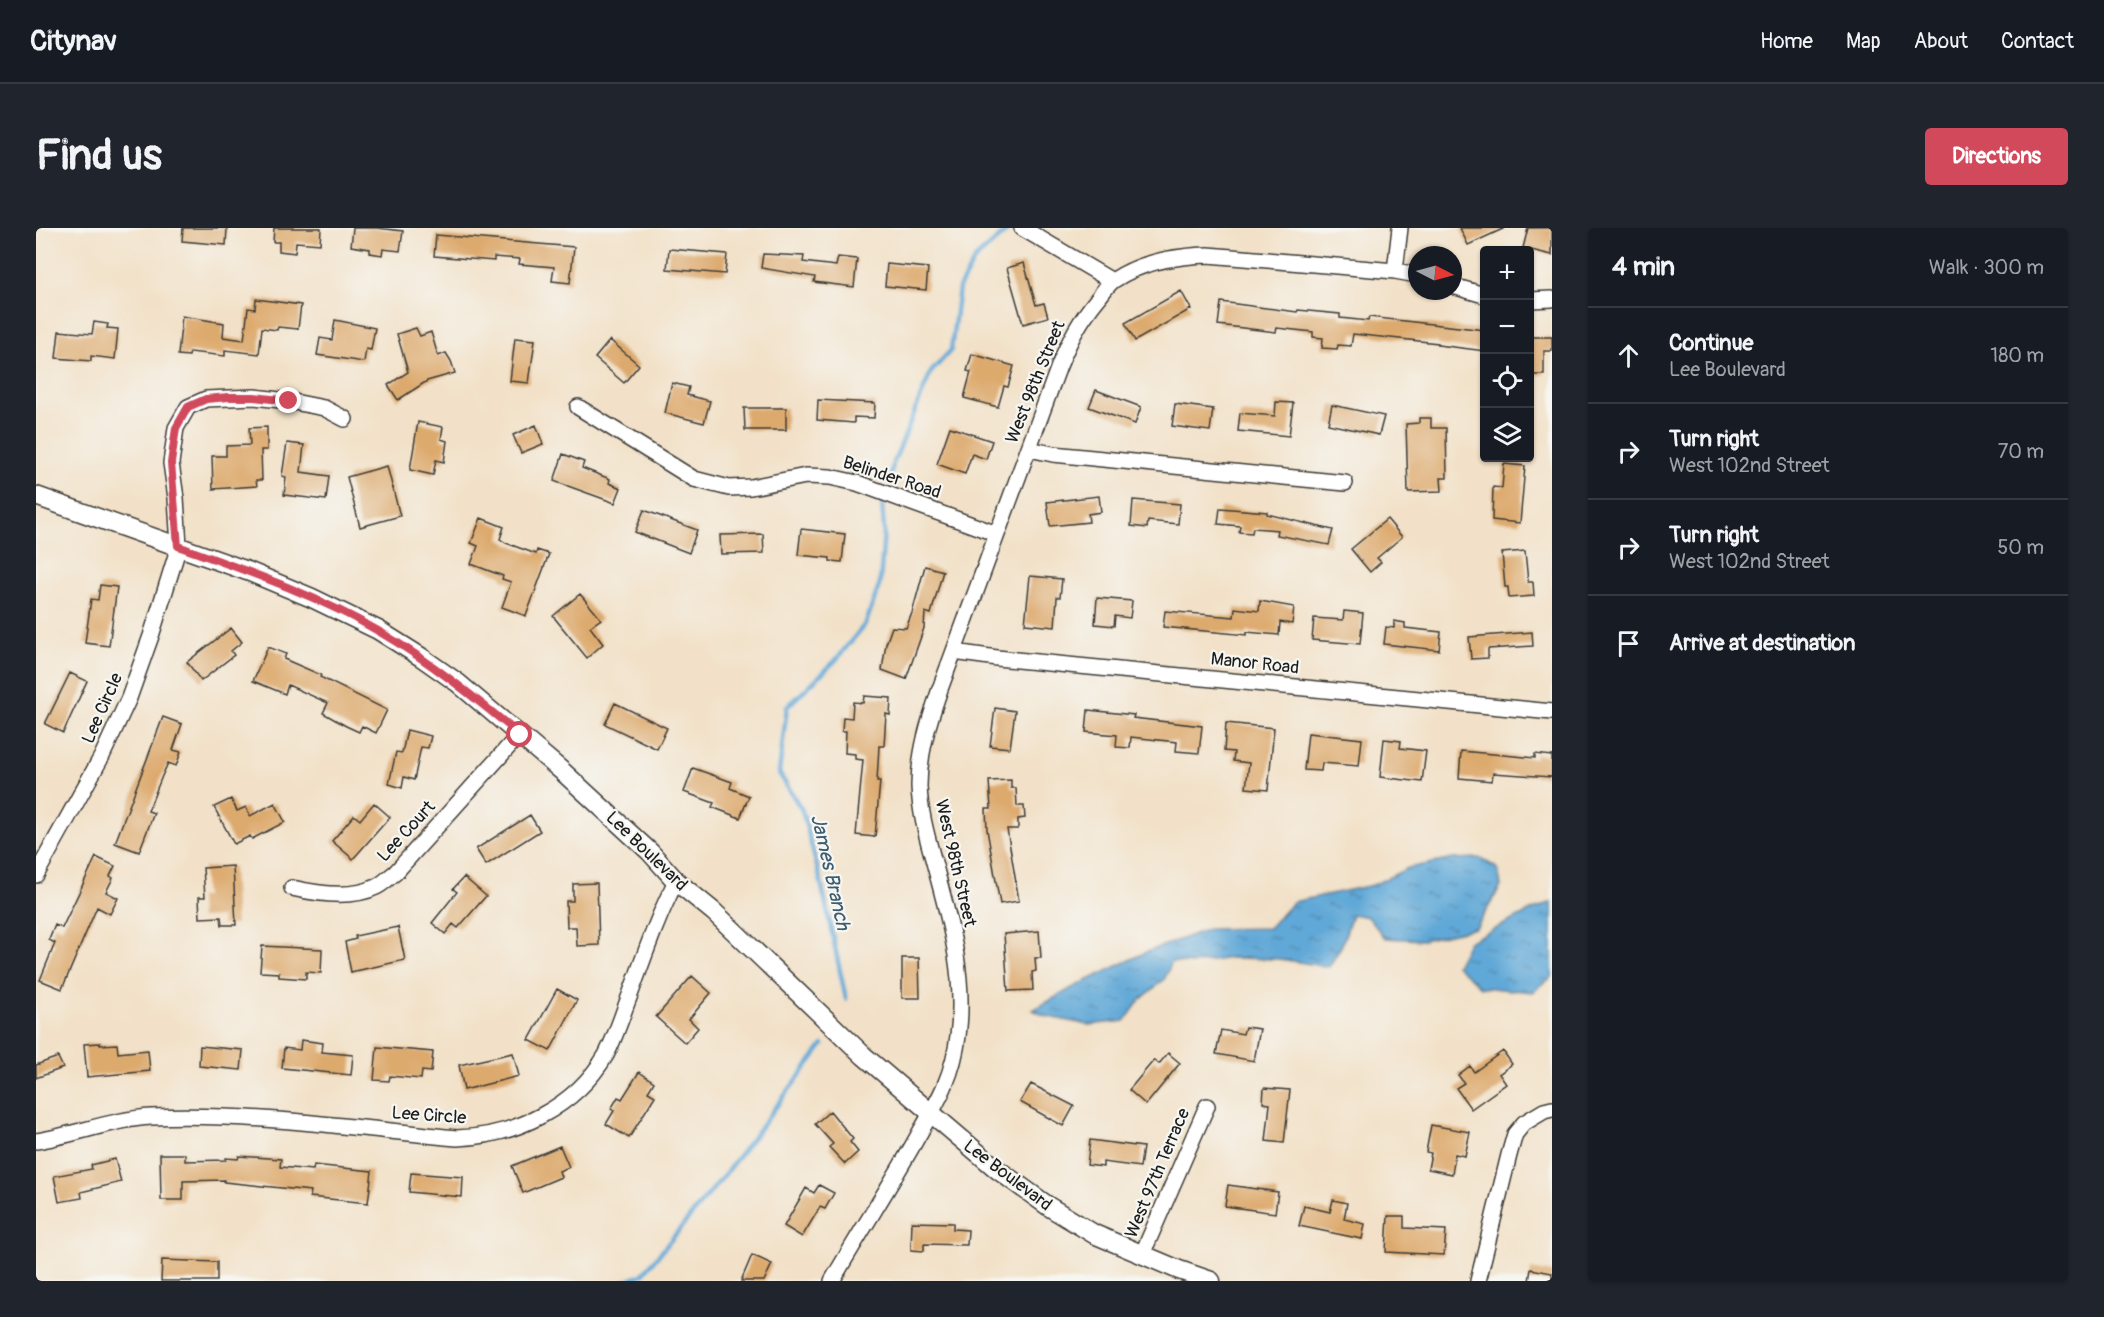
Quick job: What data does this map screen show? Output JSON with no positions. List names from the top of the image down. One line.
{"streets":{"street":["West 98th Street","Belinder Road","Manor Road","Lee Circle","Lee Court","Lee Boulevard","West 97th Terrace"]},"crossings":[["West 98th Street","Belinder Road"],["West 98th Street","Manor Road"],["West 98th Street","Lee Boulevard"],["Lee Circle","Lee Boulevard"],["Lee Court","Lee Boulevard"],["Lee Boulevard","West 97th Terrace"]],"water":["James Branch"],"north":"right","page":{"header":"Citynav","nav":["Home","Map","About","Contact"],"buttons":"Directions","title":"Find us","heading":["4 min","Walk · 300 m"],"map_buttons":["+","−"],"list":[["Continue","Lee Boulevard","180 m"],["Turn right","West 102nd Street","70 m"],["Turn right","West 102nd Street","50 m"],"Arrive at destination"]}}
